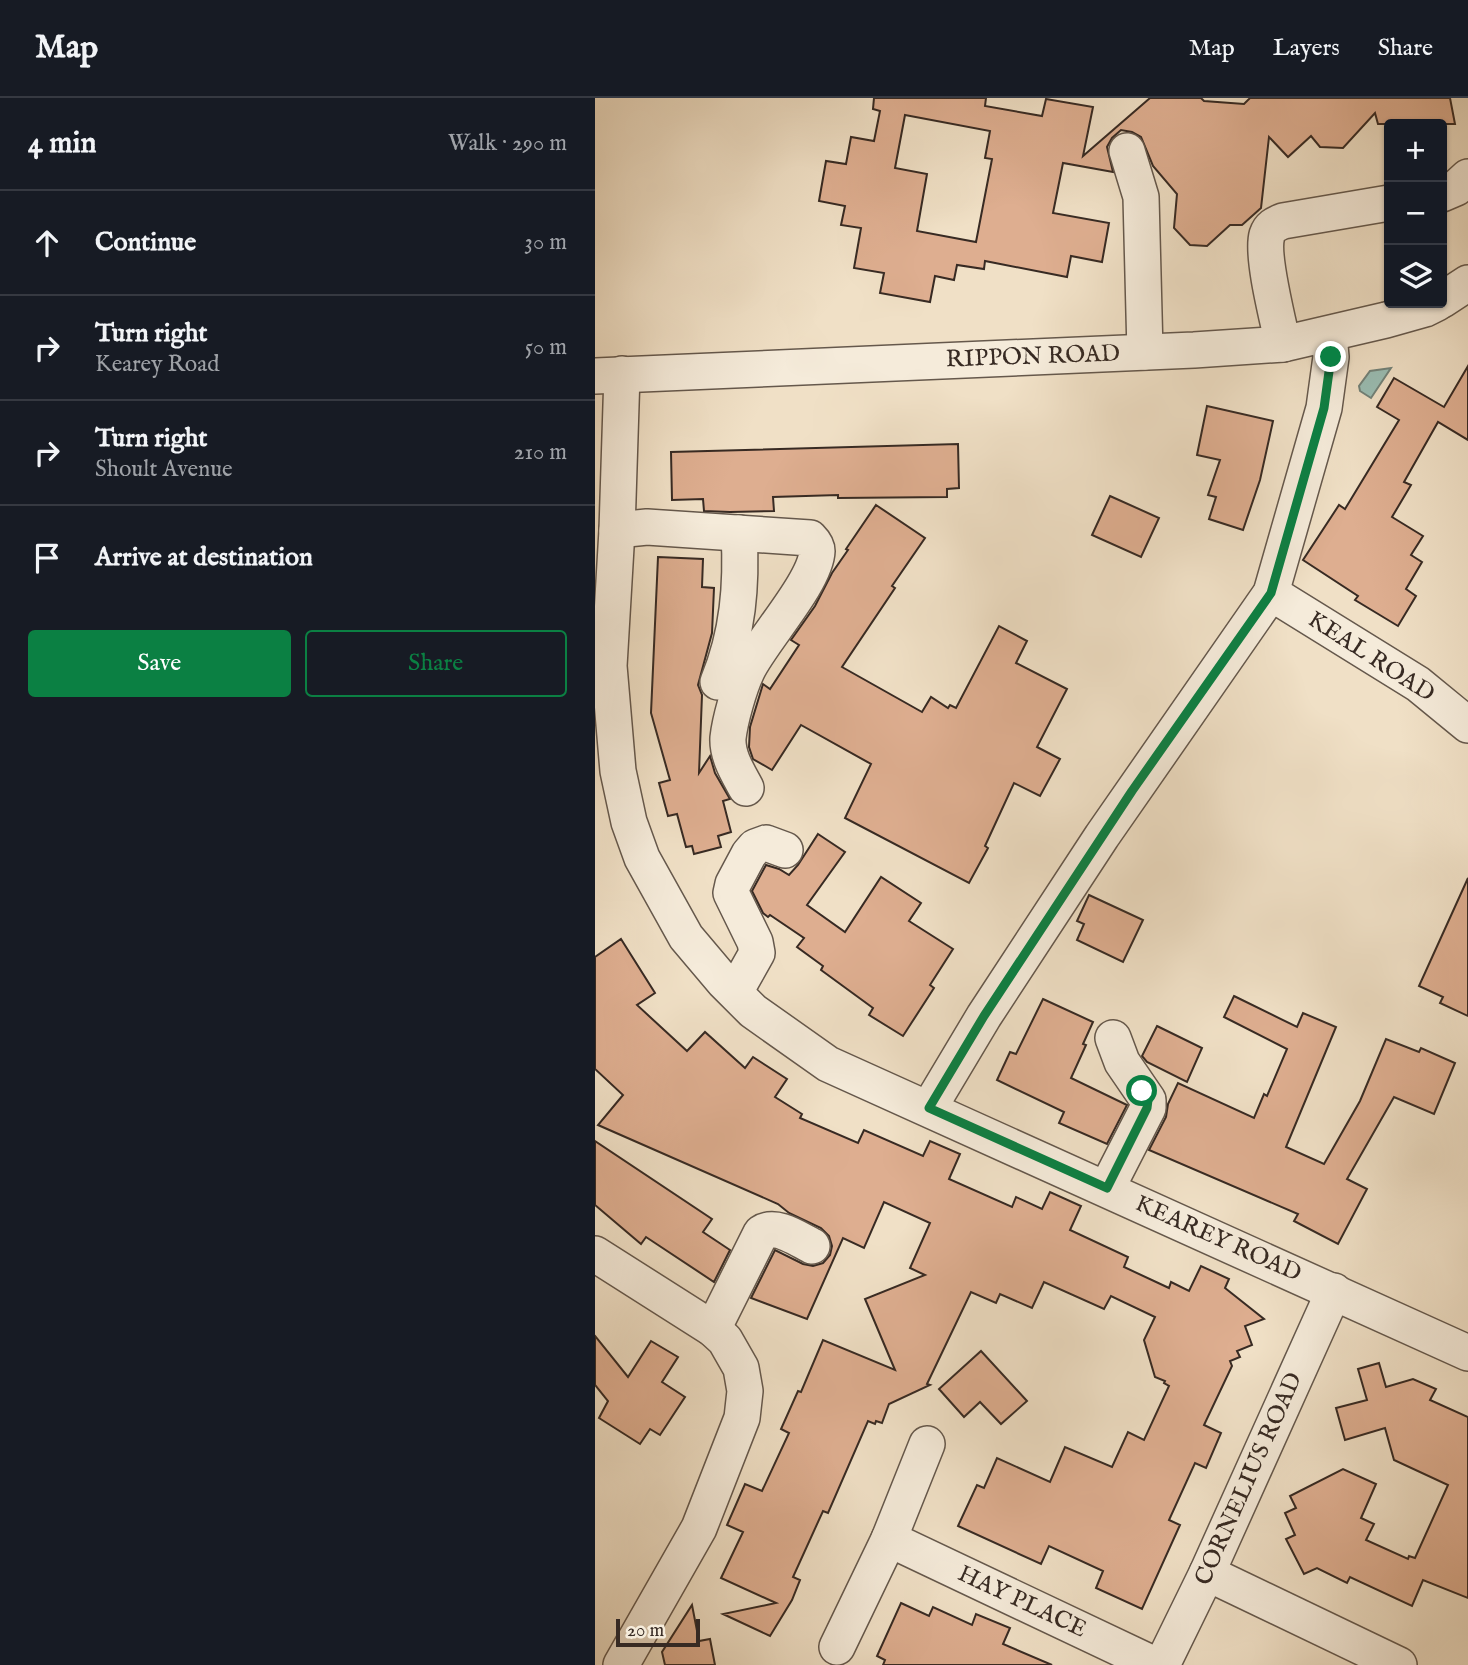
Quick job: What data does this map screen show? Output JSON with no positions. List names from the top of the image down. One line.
{"streets":{"street":["RIPPON ROAD","KEAL ROAD","KEAREY ROAD","CORNELIUS ROAD","HAY PLACE"]},"crossings":[["RIPPON ROAD","KEAREY ROAD"],["KEAREY ROAD","CORNELIUS ROAD"]],"scale_bar":"20 m","page":{"header":"Map","nav":["Map","Layers","Share"],"heading":["4 min","Walk · 290 m"],"map_buttons":["+","−"],"list":[["Continue","30 m"],["Turn right","Kearey Road","50 m"],["Turn right","Shoult Avenue","210 m"],"Arrive at destination"],"buttons":["Save","Share"],"scale":"20 m"}}
